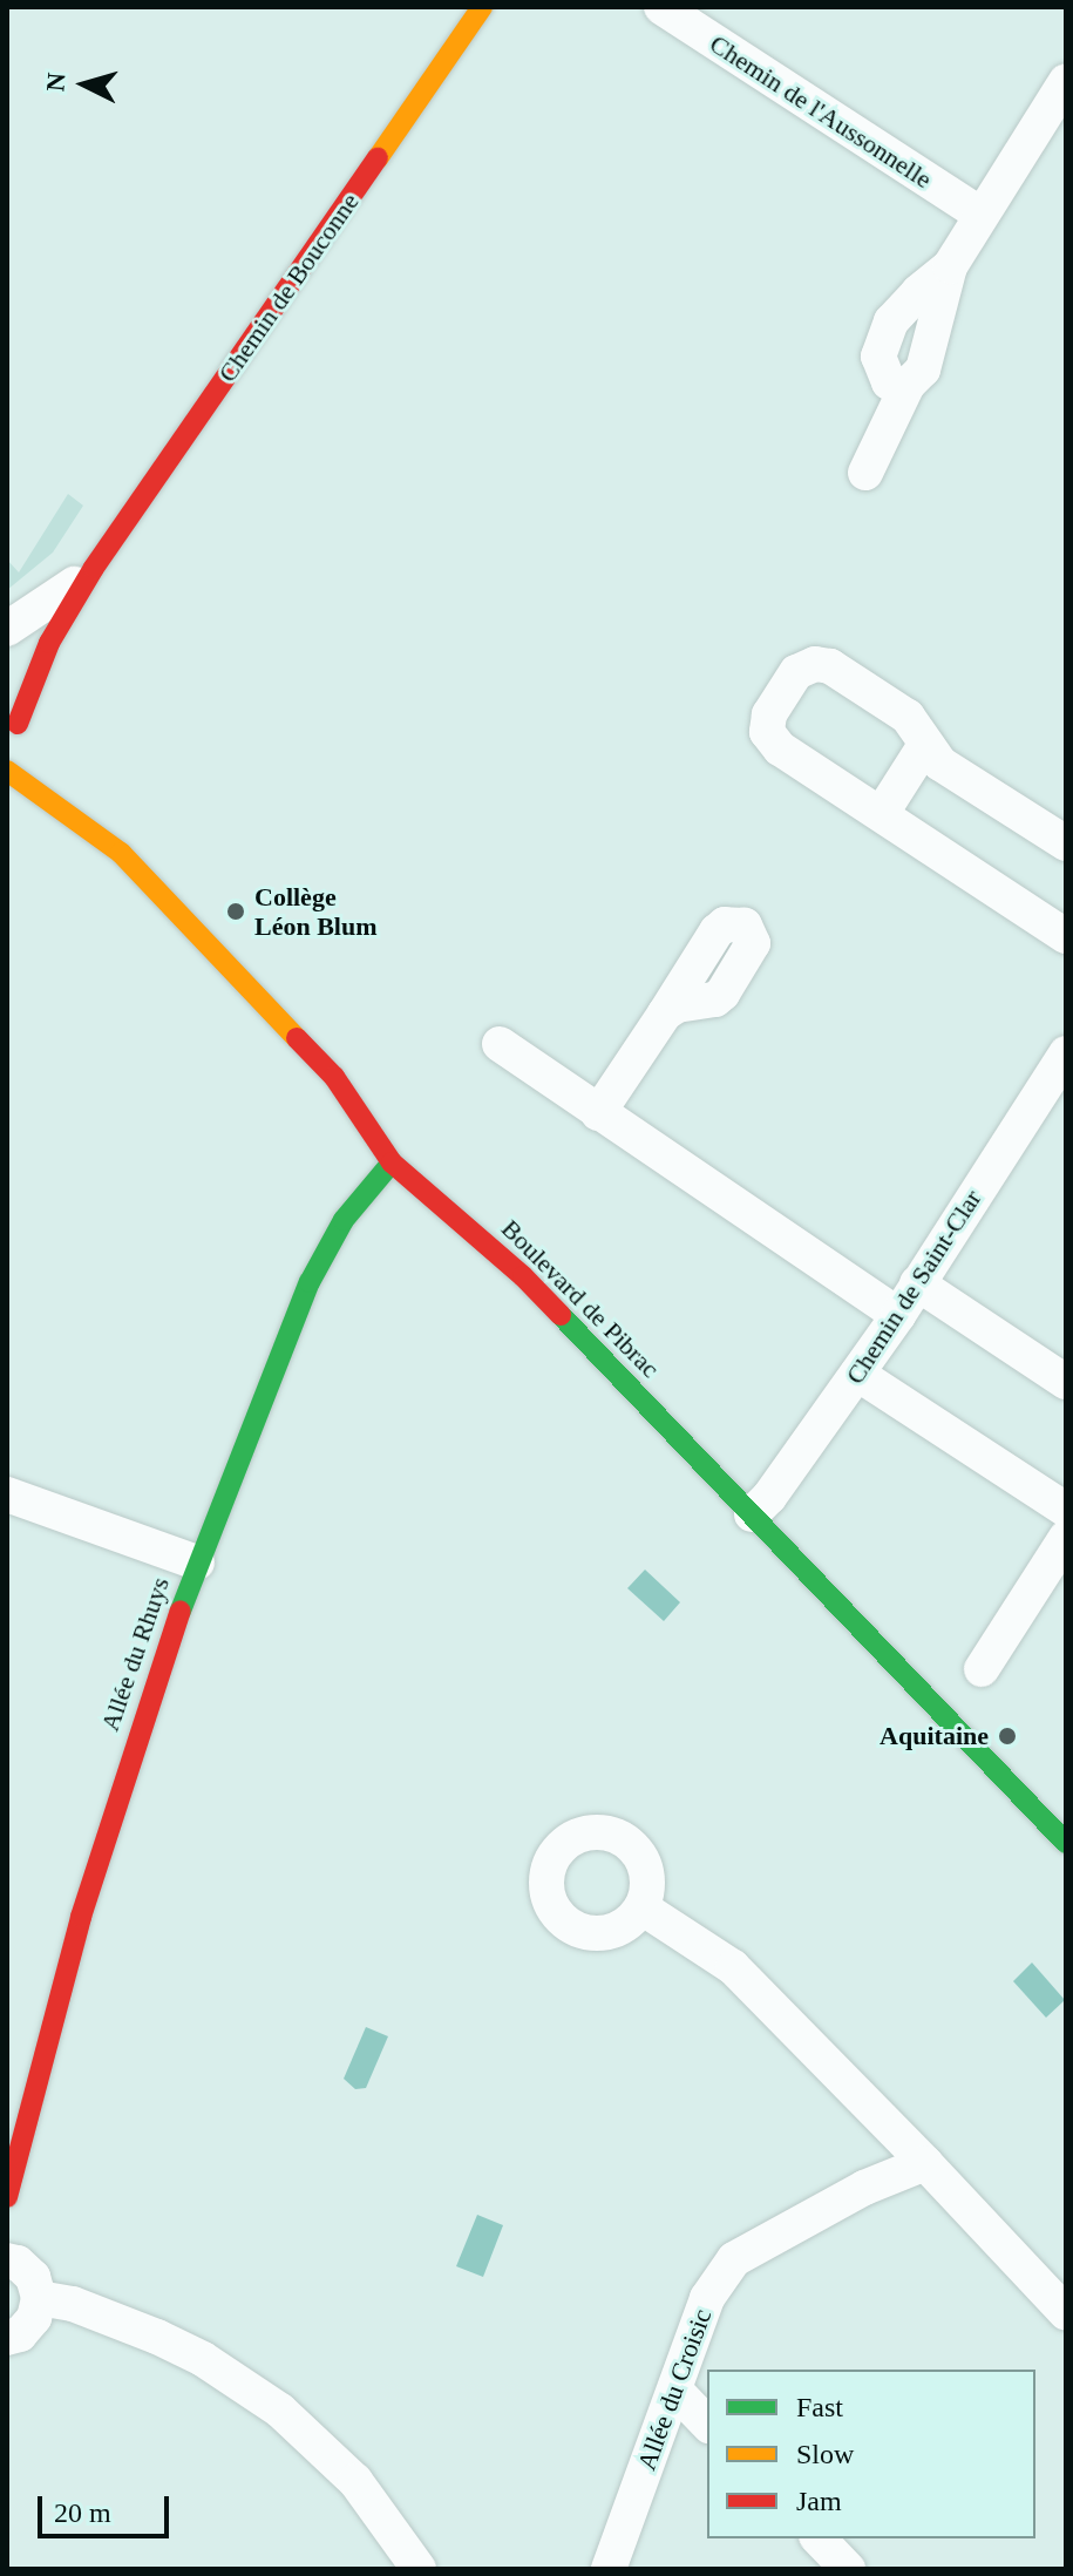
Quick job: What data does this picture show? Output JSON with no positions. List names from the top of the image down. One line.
{"streets":{"street":["Chemin de l'Aussonnelle","Chemin de Bouconne","Chemin de Saint-Clar","Boulevard de Pibrac","Allée du Rhuys","Allée du Croisic"]},"crossings":[["Chemin de Saint-Clar","Boulevard de Pibrac"],["Boulevard de Pibrac","Allée du Rhuys"]],"places":["Collège Léon Blum","Aquitaine"],"legend":["Fast","Slow","Jam"],"scale_bar":"20 m","north":"left"}
